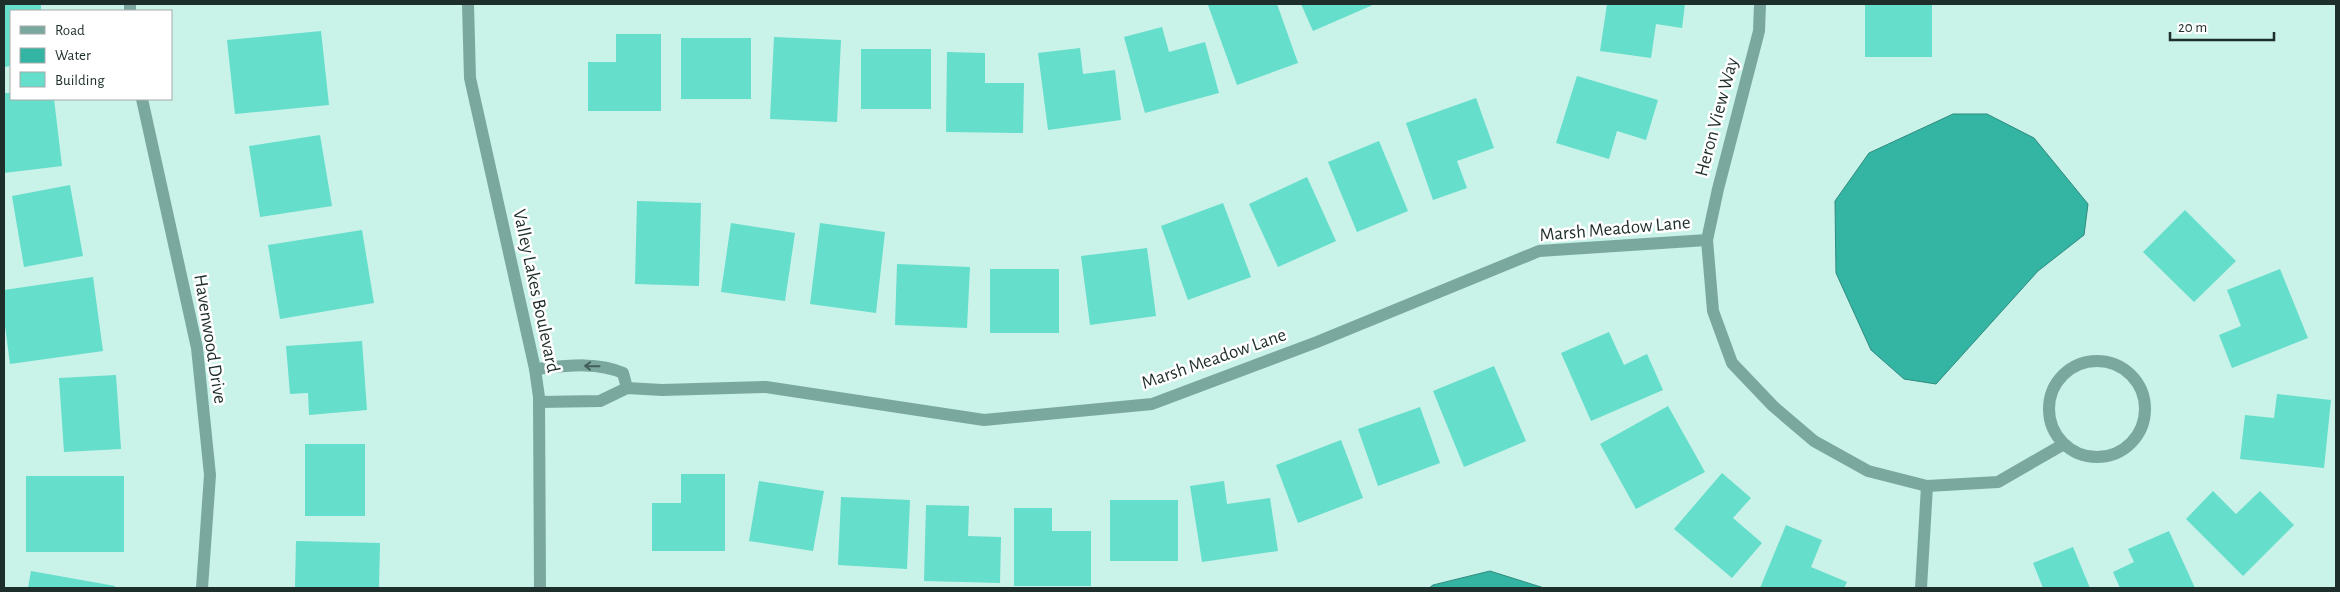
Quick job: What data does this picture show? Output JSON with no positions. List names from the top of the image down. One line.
{"streets":{"street":["Heron View Way","Marsh Meadow Lane","Valley Lakes Boulevard","Havenwood Drive"]},"crossings":[["Heron View Way","Marsh Meadow Lane"]],"legend":["Road","Water","Building"],"scale_bar":"20 m"}
